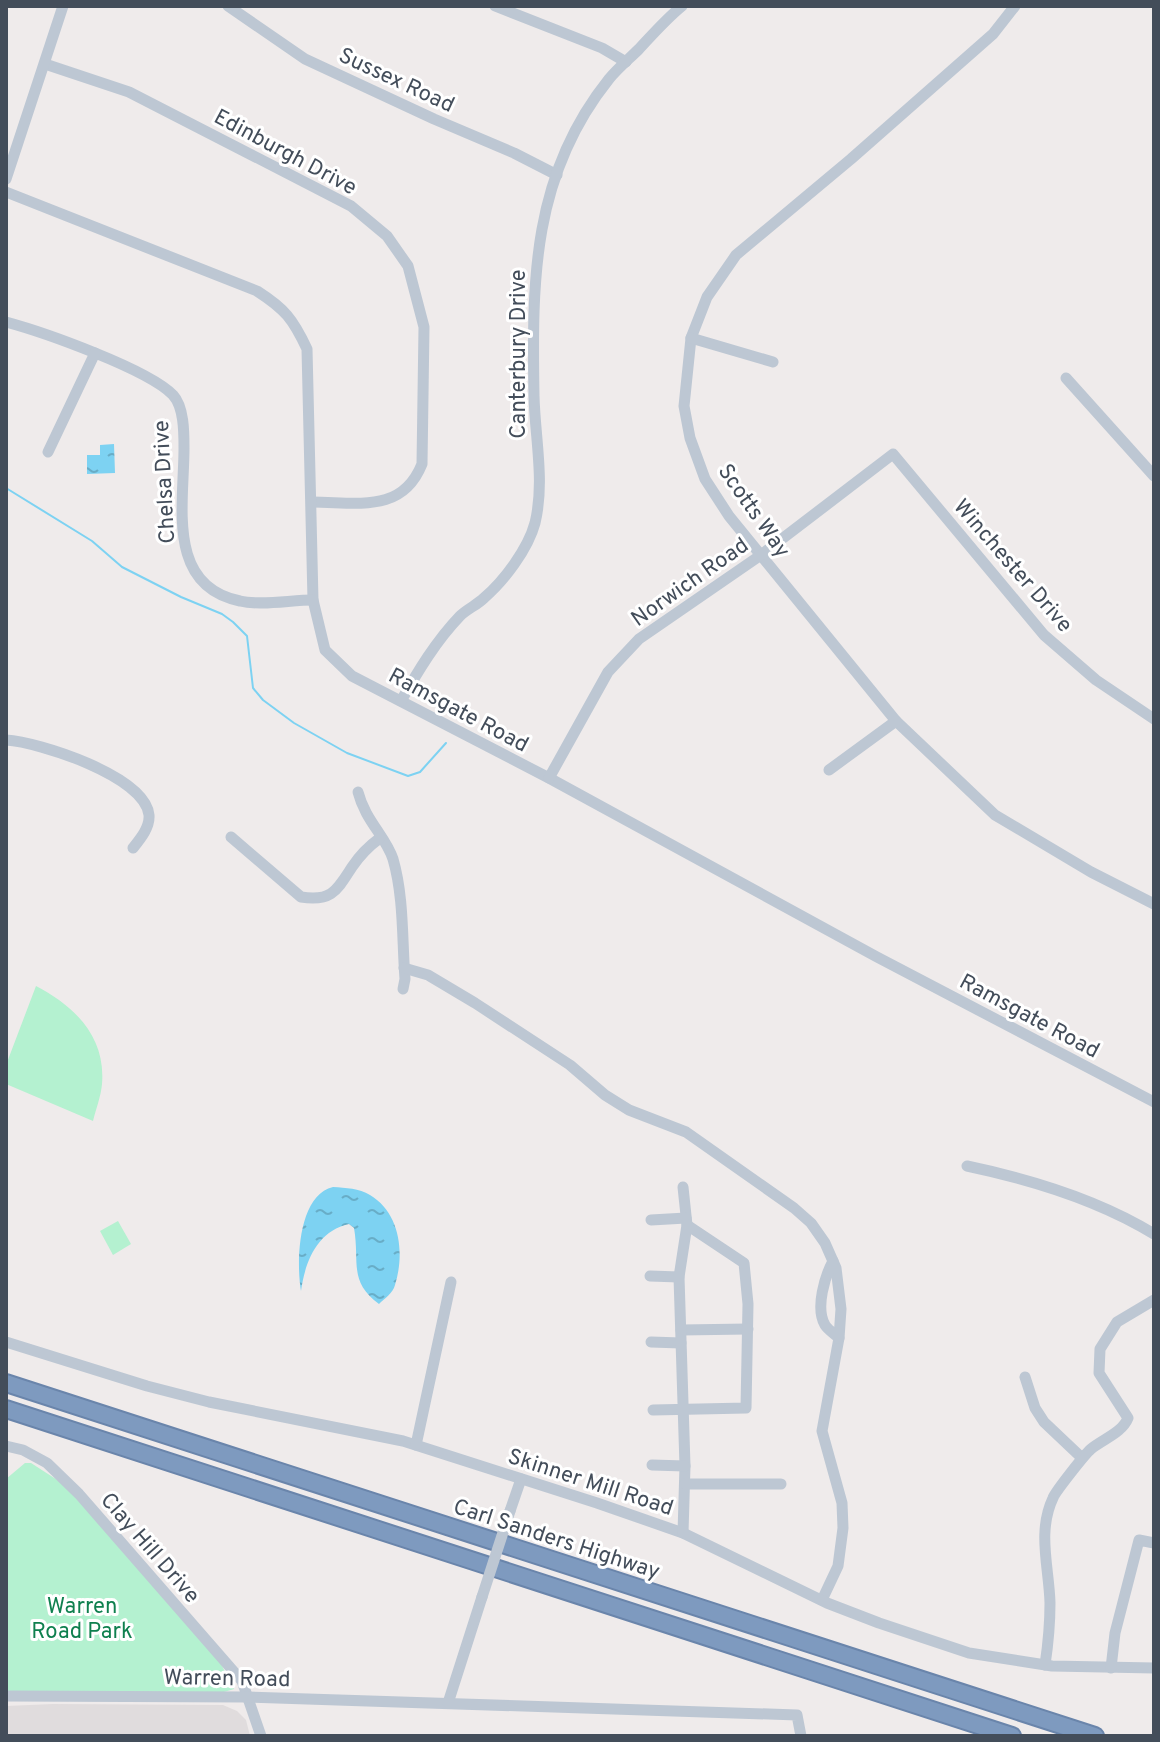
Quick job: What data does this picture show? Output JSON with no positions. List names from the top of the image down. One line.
{"streets":{"highway":["Carl Sanders Highway"],"street":["Sussex Road","Edinburgh Drive","Canterbury Drive","Chelsa Drive","Scotts Way","Winchester Drive","Norwich Road","Ramsgate Road","Skinner Mill Road","Clay Hill Drive","Warren Road"]},"crossings":[["Sussex Road","Canterbury Drive"],["Edinburgh Drive","Ramsgate Road"],["Canterbury Drive","Ramsgate Road"],["Chelsa Drive","Ramsgate Road"],["Scotts Way","Norwich Road"],["Winchester Drive","Norwich Road"],["Norwich Road","Ramsgate Road"],["Clay Hill Drive","Warren Road"]],"parks":["Warren Road Park"]}
